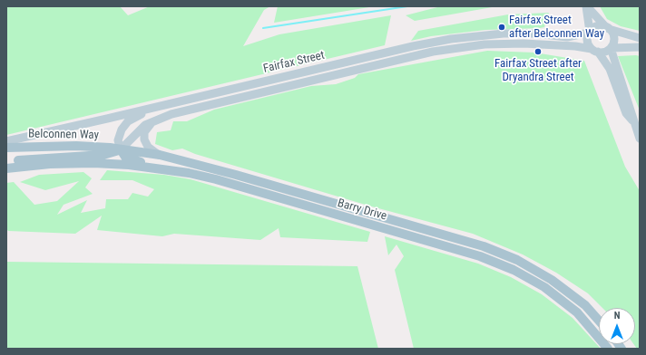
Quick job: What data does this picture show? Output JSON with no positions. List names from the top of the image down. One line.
{"streets":{"main road":["Fairfax Street","Belconnen Way","Barry Drive"]},"crossings":[["Fairfax Street","Belconnen Way"],["Fairfax Street","Barry Drive"],["Belconnen Way","Barry Drive"]],"places":["Fairfax Street after Belconnen Way","Fairfax Street after Dryandra Street"],"north":"top"}
